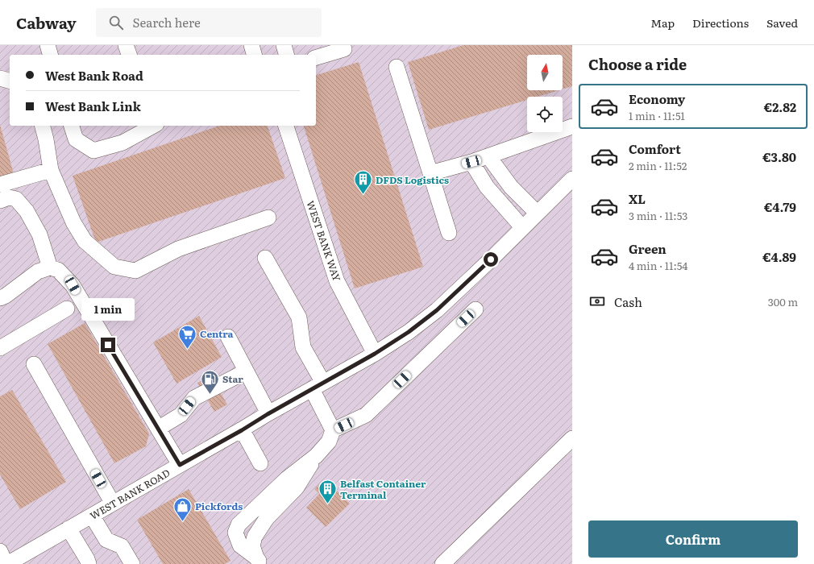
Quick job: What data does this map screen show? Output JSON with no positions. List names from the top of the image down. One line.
{"streets":{"street":["WEST BANK WAY","WEST BANK ROAD"]},"crossings":[["WEST BANK WAY","WEST BANK ROAD"]],"places":{"building":["DFDS Logistics","Belfast Container Terminal"],"supermarket":["Centra"],"fuel station":["Star"],"shop":["Pickfords"]},"north":"top","page":{"header":"Cabway","search":"Search here","nav":["Map","Directions","Saved"],"heading":"Choose a ride","banner":["West Bank Road","West Bank Link"],"list":[{"name":"Economy","note":"1 min · 11:51","value":"€2.82"},{"name":"Comfort","note":"2 min · 11:52","value":"€3.80"},{"name":"XL","note":"3 min · 11:53","value":"€4.79"},{"name":"Green","note":"4 min · 11:54","value":"€4.89"}],"pay":["Cash","300 m"],"bubble":"1 min","buttons":"Confirm"}}
